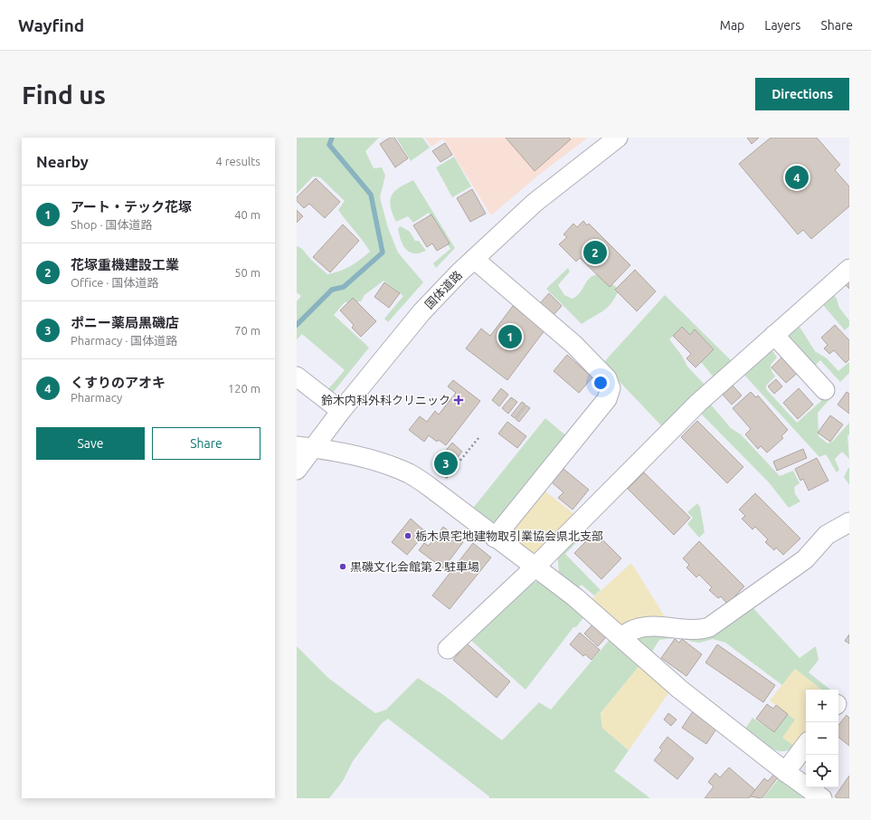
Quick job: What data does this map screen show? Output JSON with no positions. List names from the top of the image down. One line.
{"streets":{"street":["国体道路"]},"places":{"health":["鈴木内科外科クリニック"],"other":["栃木県宅地建物取引業協会県北支部","黒磯文化会館第２駐車場"]},"page":{"header":"Wayfind","nav":["Map","Layers","Share"],"buttons":["Directions",["Save","Share"]],"title":"Find us","heading":["Nearby","4 results"],"pins":["4","2","1","3"],"list":[{"mark":"1","name":"アート・テック花塚","note":"Shop · 国体道路","value":"40 m"},{"mark":"2","name":"花塚重機建設工業","note":"Office · 国体道路","value":"50 m"},{"mark":"3","name":"ポニー薬局黒磯店","note":"Pharmacy · 国体道路","value":"70 m"},{"mark":"4","name":"くすりのアオキ","note":"Pharmacy","value":"120 m"}],"map_buttons":["+","−"]}}
